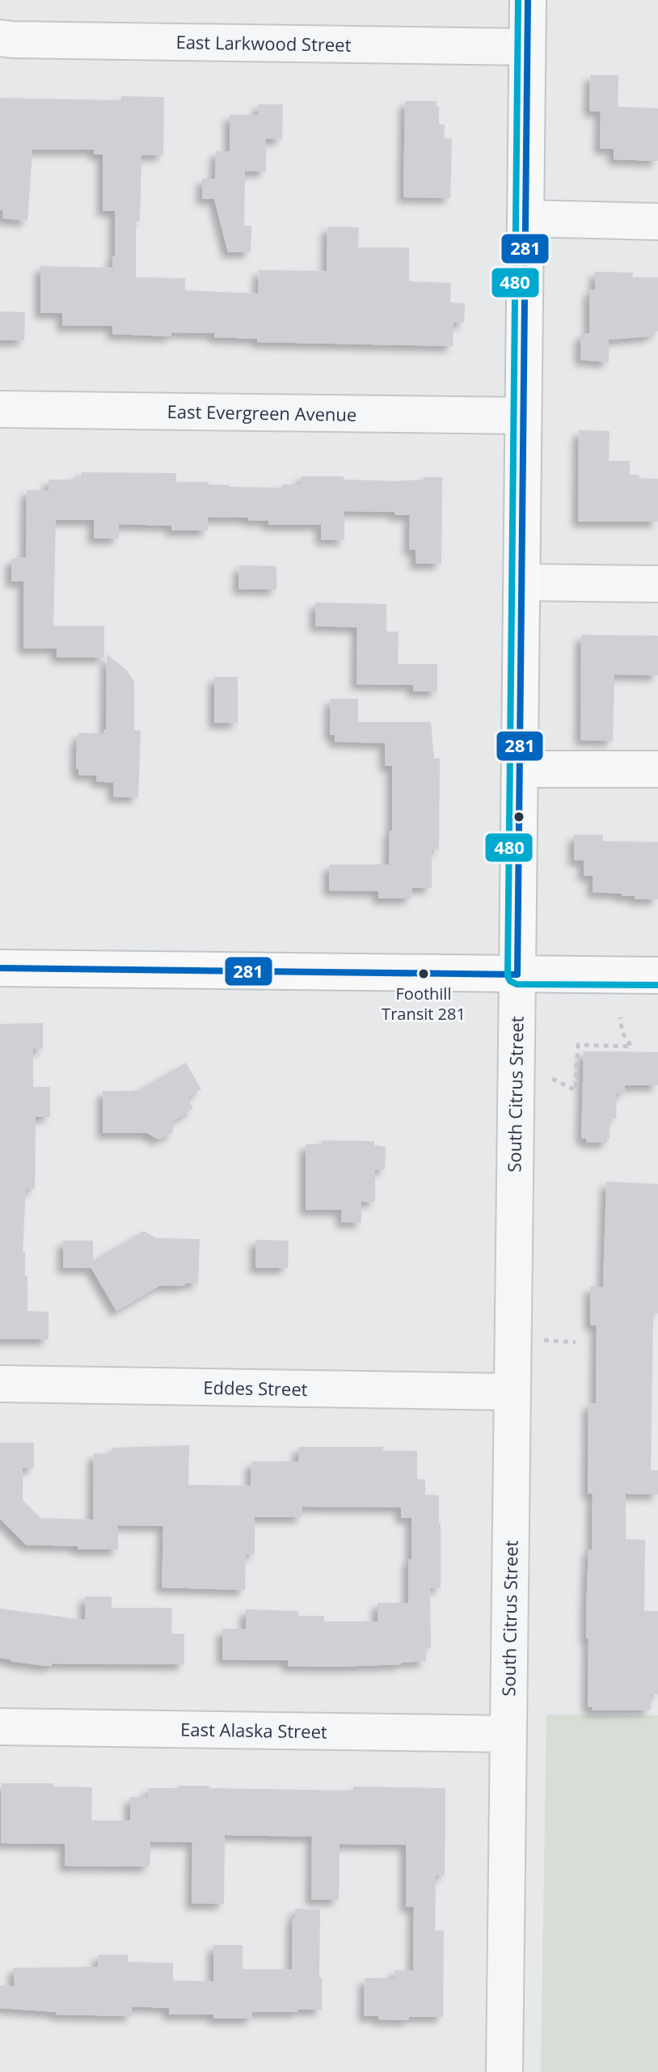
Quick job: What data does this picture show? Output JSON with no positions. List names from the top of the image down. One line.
{"streets":{"main road":["South Citrus Street"],"street":["East Larkwood Street","East Evergreen Avenue","Eddes Street","East Alaska Street"]},"crossings":[["East Larkwood Street","South Citrus Street"],["East Evergreen Avenue","South Citrus Street"],["South Citrus Street","Eddes Street"],["South Citrus Street","East Alaska Street"]],"places":["Foothill Transit 281"],"lines":["transit line 281","transit line 480"]}
